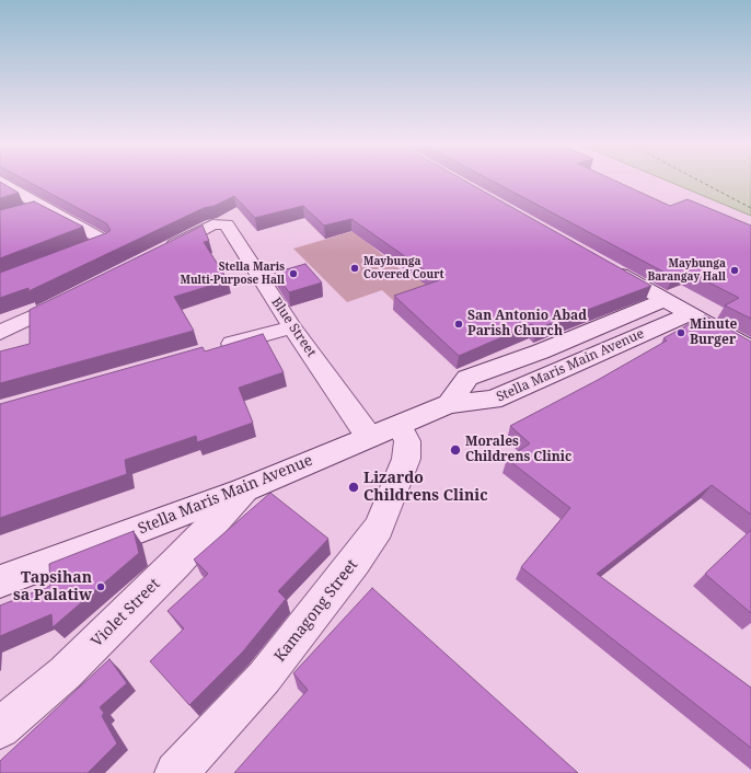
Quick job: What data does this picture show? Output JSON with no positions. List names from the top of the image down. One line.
{"streets":{"street":["Blue Street","Stella Maris Main Avenue","Kamagong Street","Violet Street"]},"crossings":[["Blue Street","Stella Maris Main Avenue"],["Blue Street","Kamagong Street"],["Stella Maris Main Avenue","Kamagong Street"],["Stella Maris Main Avenue","Violet Street"]],"places":["Maybunga Covered Court","Maybunga Barangay Hall","Stella Maris Multi-Purpose Hall","San Antonio Abad Parish Church","Minute Burger","Morales Childrens Clinic","Lizardo Childrens Clinic","Tapsihan sa Palatiw"]}
